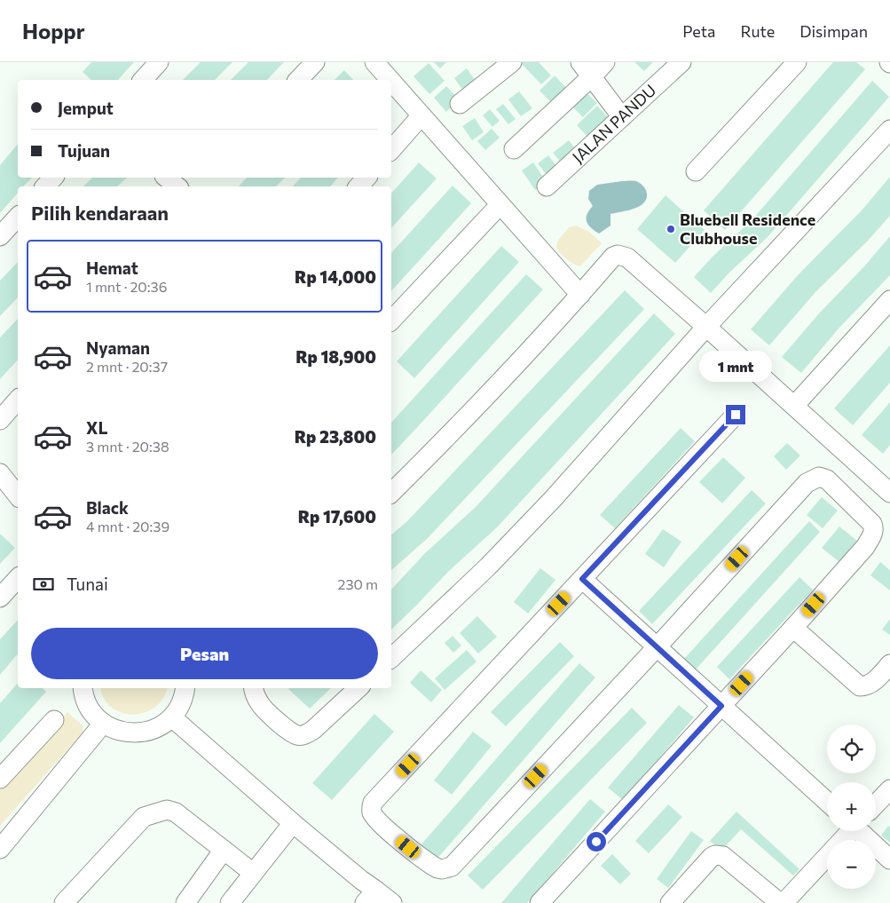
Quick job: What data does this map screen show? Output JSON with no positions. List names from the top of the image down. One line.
{"streets":{"street":["JALAN PANDU"]},"places":["Bluebell Residence Clubhouse"],"page":{"header":"Hoppr","nav":["Peta","Rute","Disimpan"],"banner":["Jemput","Tujuan"],"heading":"Pilih kendaraan","list":[{"name":"Hemat","note":"1 mnt · 20:36","value":"Rp 14,000"},{"name":"Nyaman","note":"2 mnt · 20:37","value":"Rp 18,900"},{"name":"XL","note":"3 mnt · 20:38","value":"Rp 23,800"},{"name":"Black","note":"4 mnt · 20:39","value":"Rp 17,600"}],"bubble":"1 mnt","pay":["Tunai","230 m"],"buttons":"Pesan","map_buttons":["+","−"]}}
